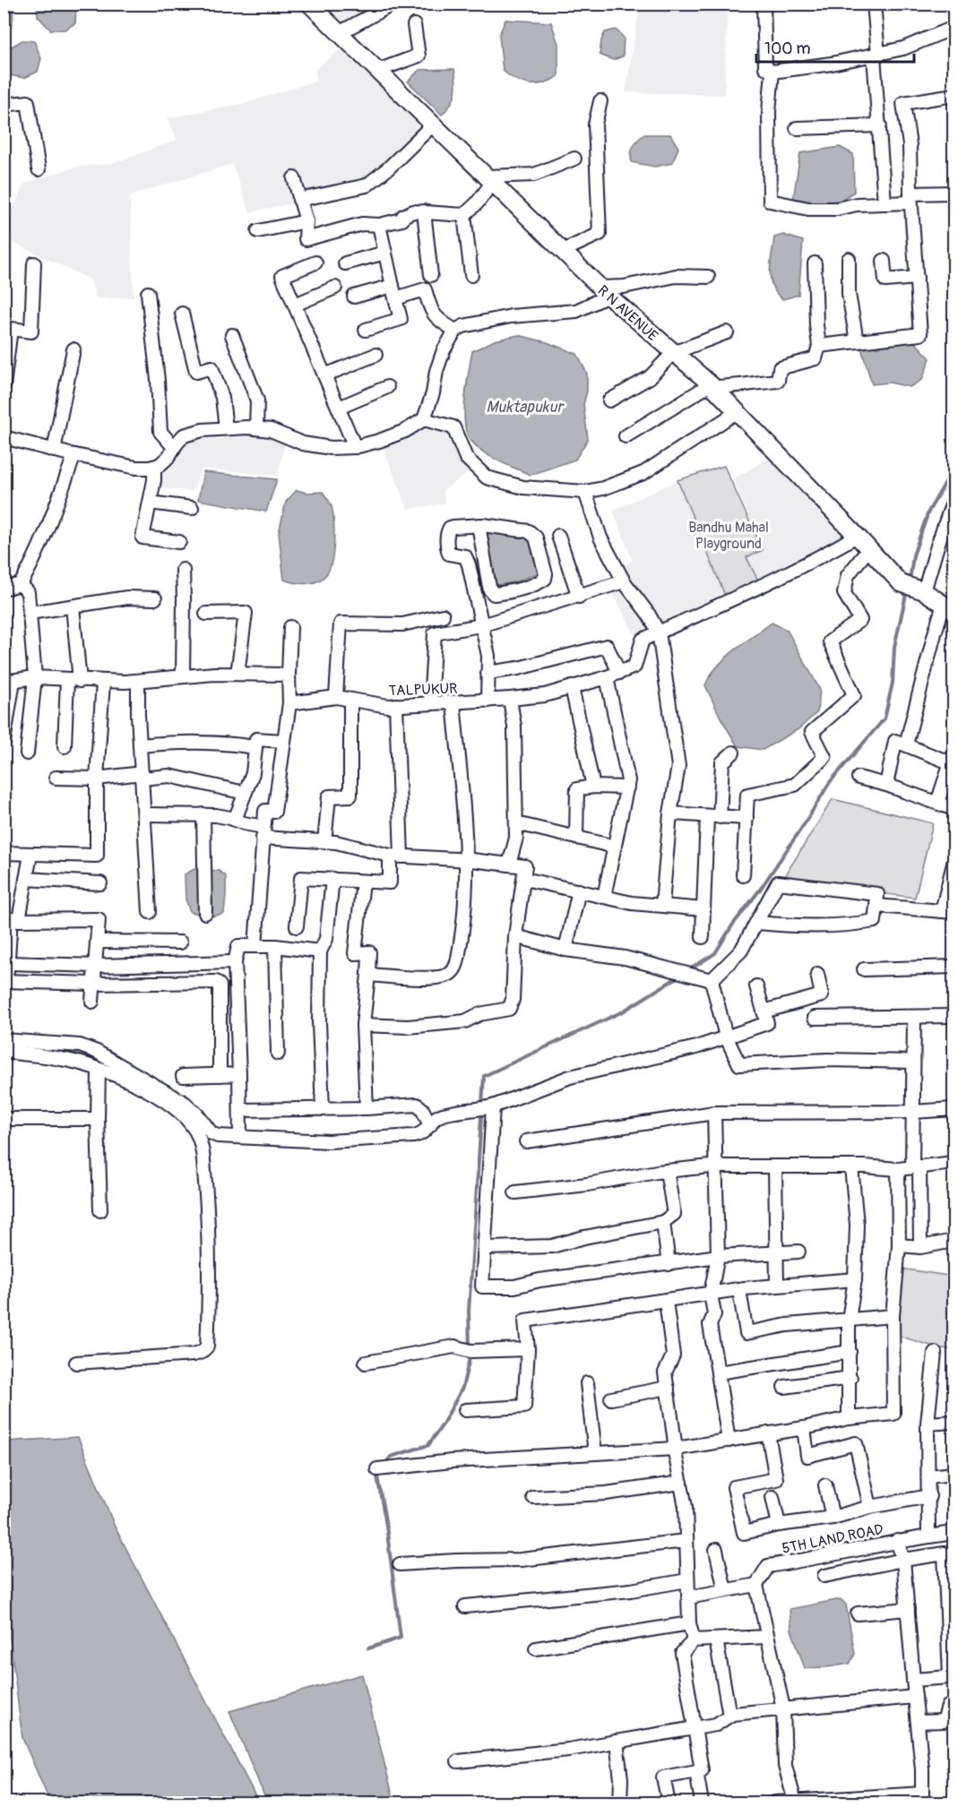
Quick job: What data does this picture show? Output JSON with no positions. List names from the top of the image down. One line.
{"streets":{"main road":["R N AVENUE"],"street":["TALPUKUR","5TH LAND ROAD"]},"crossings":[["R N AVENUE","TALPUKUR"]],"water":["Muktapukur"],"parks":["Bandhu Mahal Playground"],"scale_bar":"100 m"}
